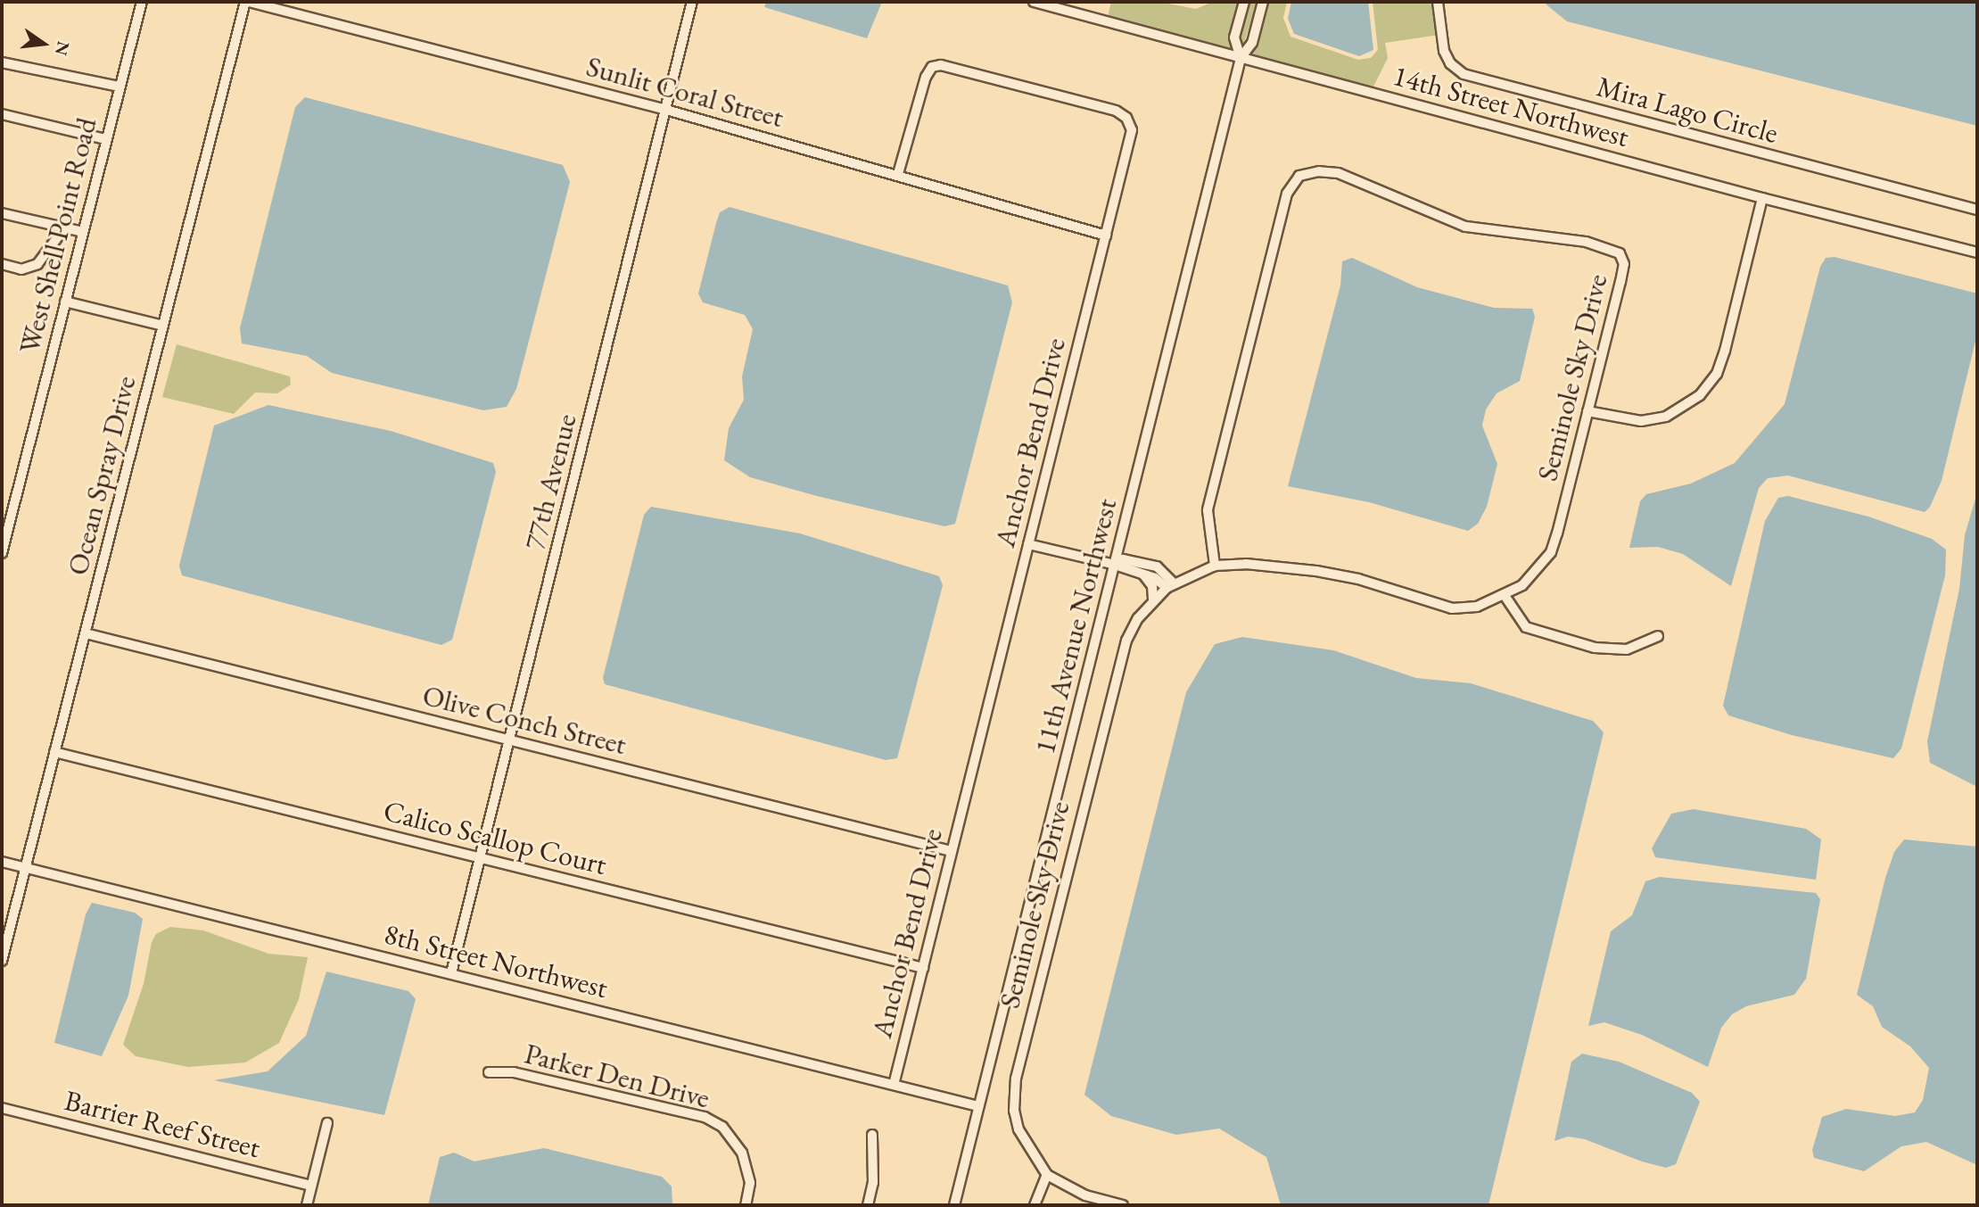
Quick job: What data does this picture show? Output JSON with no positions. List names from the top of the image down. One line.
{"streets":{"street":["Sunlit Coral Street","14th Street Northwest","Mira Lago Circle","West Shell Point Road","Seminole Sky Drive","Anchor Bend Drive","Ocean Spray Drive","77th Avenue","11th Avenue Northwest","Olive Conch Street","Calico Scallop Court","8th Street Northwest","Parker Den Drive","Barrier Reef Street"]},"crossings":[["Sunlit Coral Street","Anchor Bend Drive"],["Sunlit Coral Street","Ocean Spray Drive"],["Sunlit Coral Street","77th Avenue"],["14th Street Northwest","11th Avenue Northwest"],["Anchor Bend Drive","Olive Conch Street"],["Anchor Bend Drive","Calico Scallop Court"],["Anchor Bend Drive","8th Street Northwest"],["Ocean Spray Drive","Olive Conch Street"],["Ocean Spray Drive","Calico Scallop Court"],["Ocean Spray Drive","8th Street Northwest"],["77th Avenue","Olive Conch Street"],["77th Avenue","Calico Scallop Court"],["77th Avenue","8th Street Northwest"],["11th Avenue Northwest","8th Street Northwest"]],"north":"right"}
